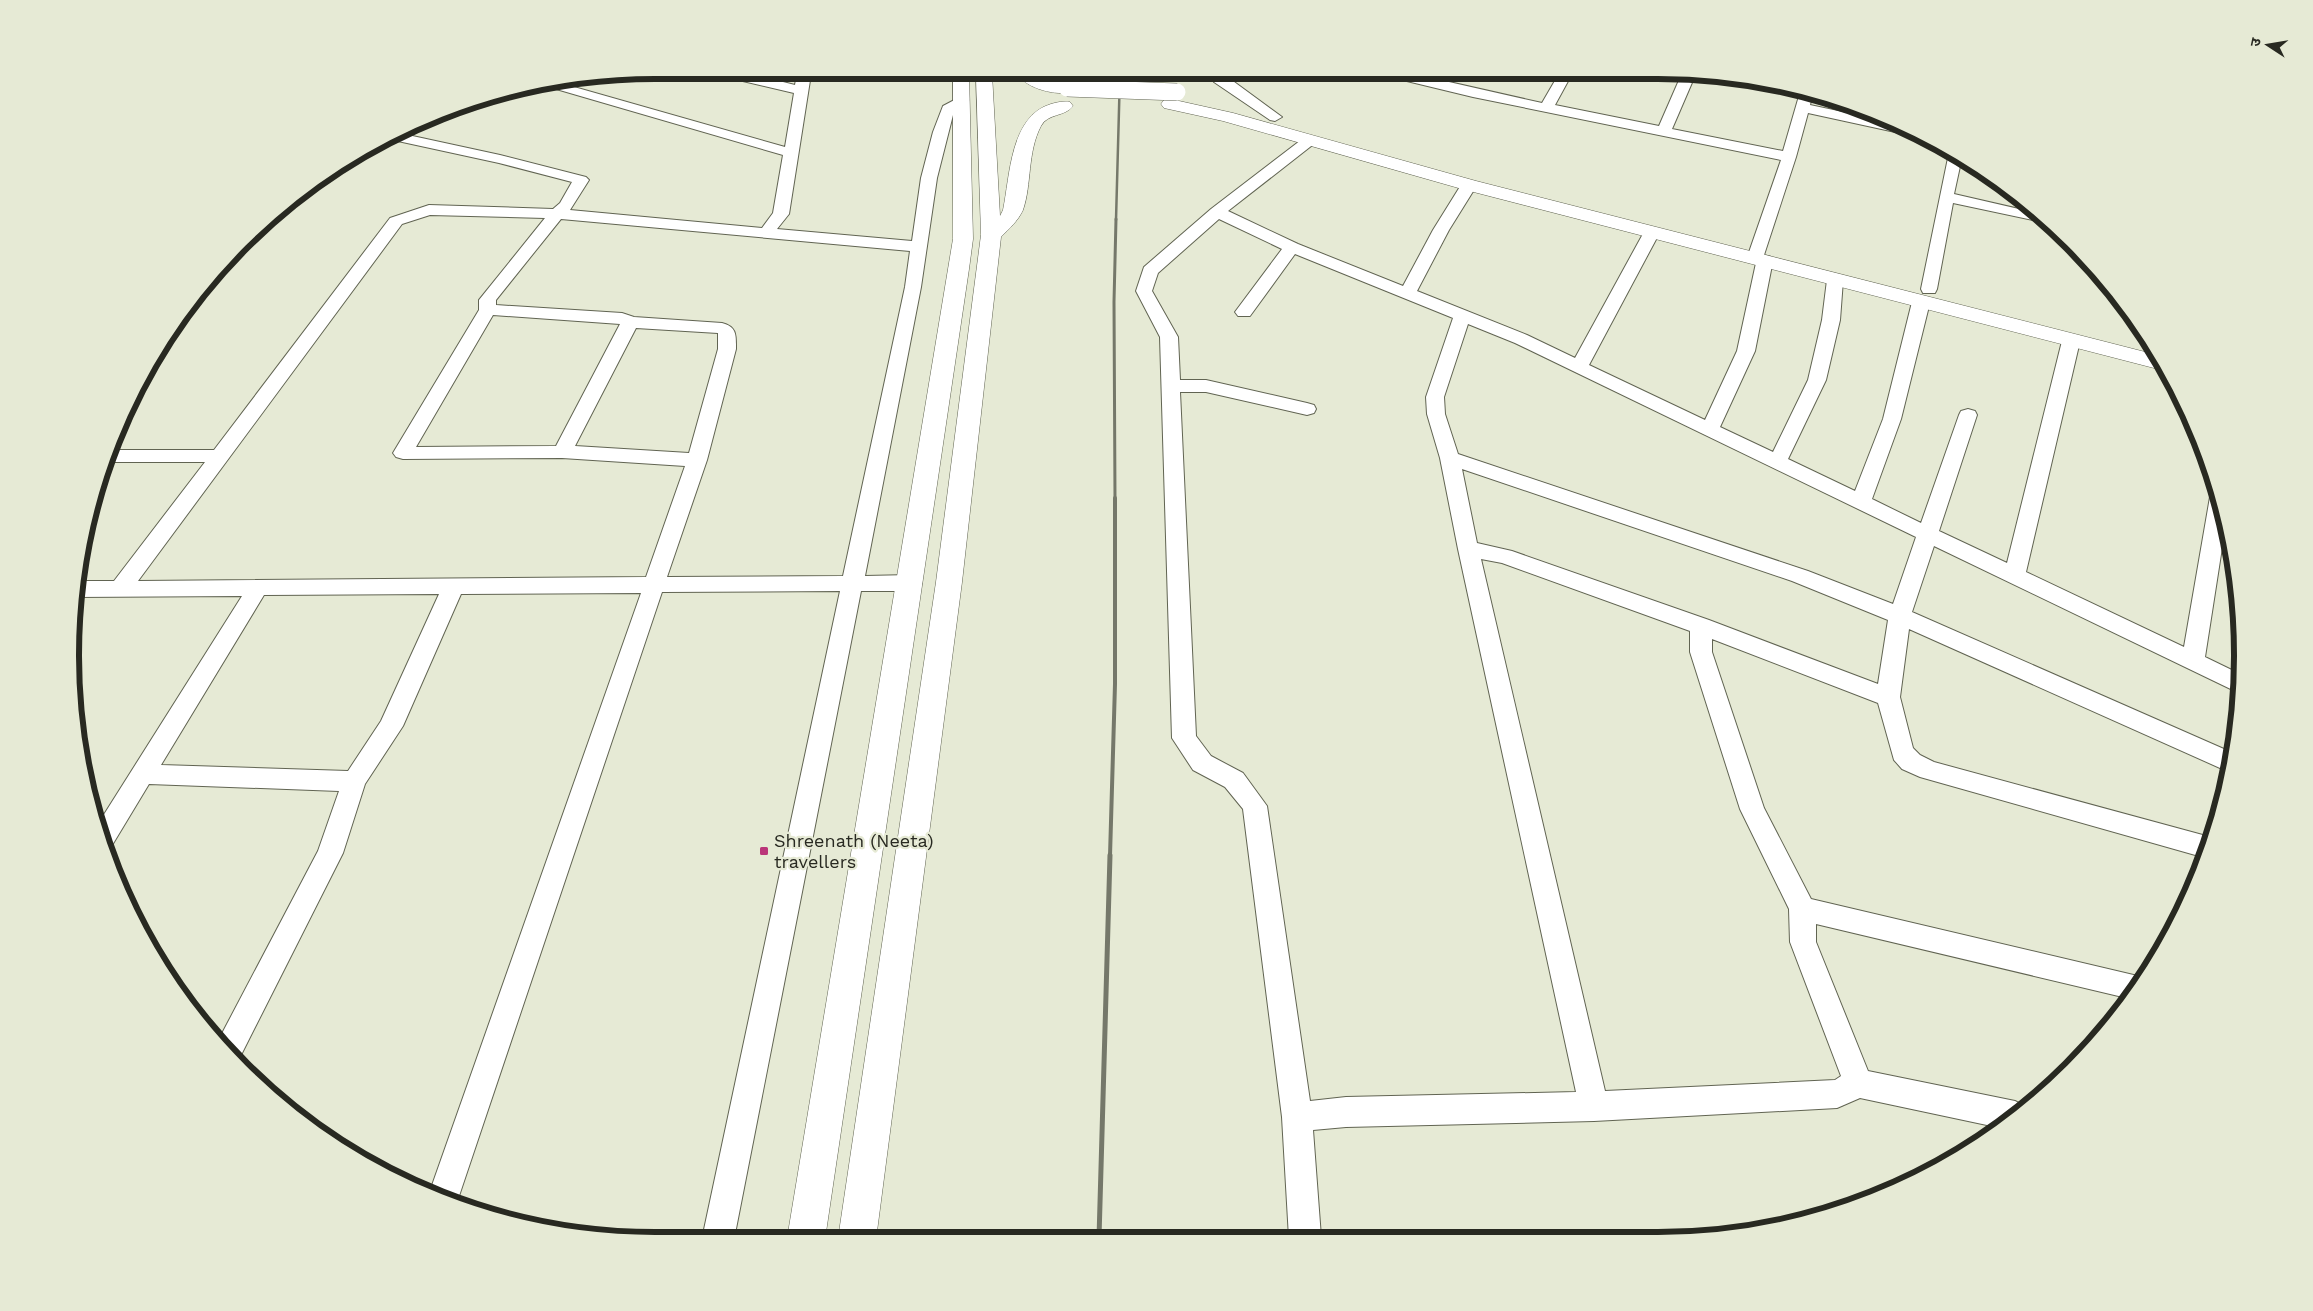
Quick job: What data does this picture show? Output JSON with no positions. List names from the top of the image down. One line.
{"places":{"transit":["Shreenath (Neeta) travellers"]},"north":"left"}
